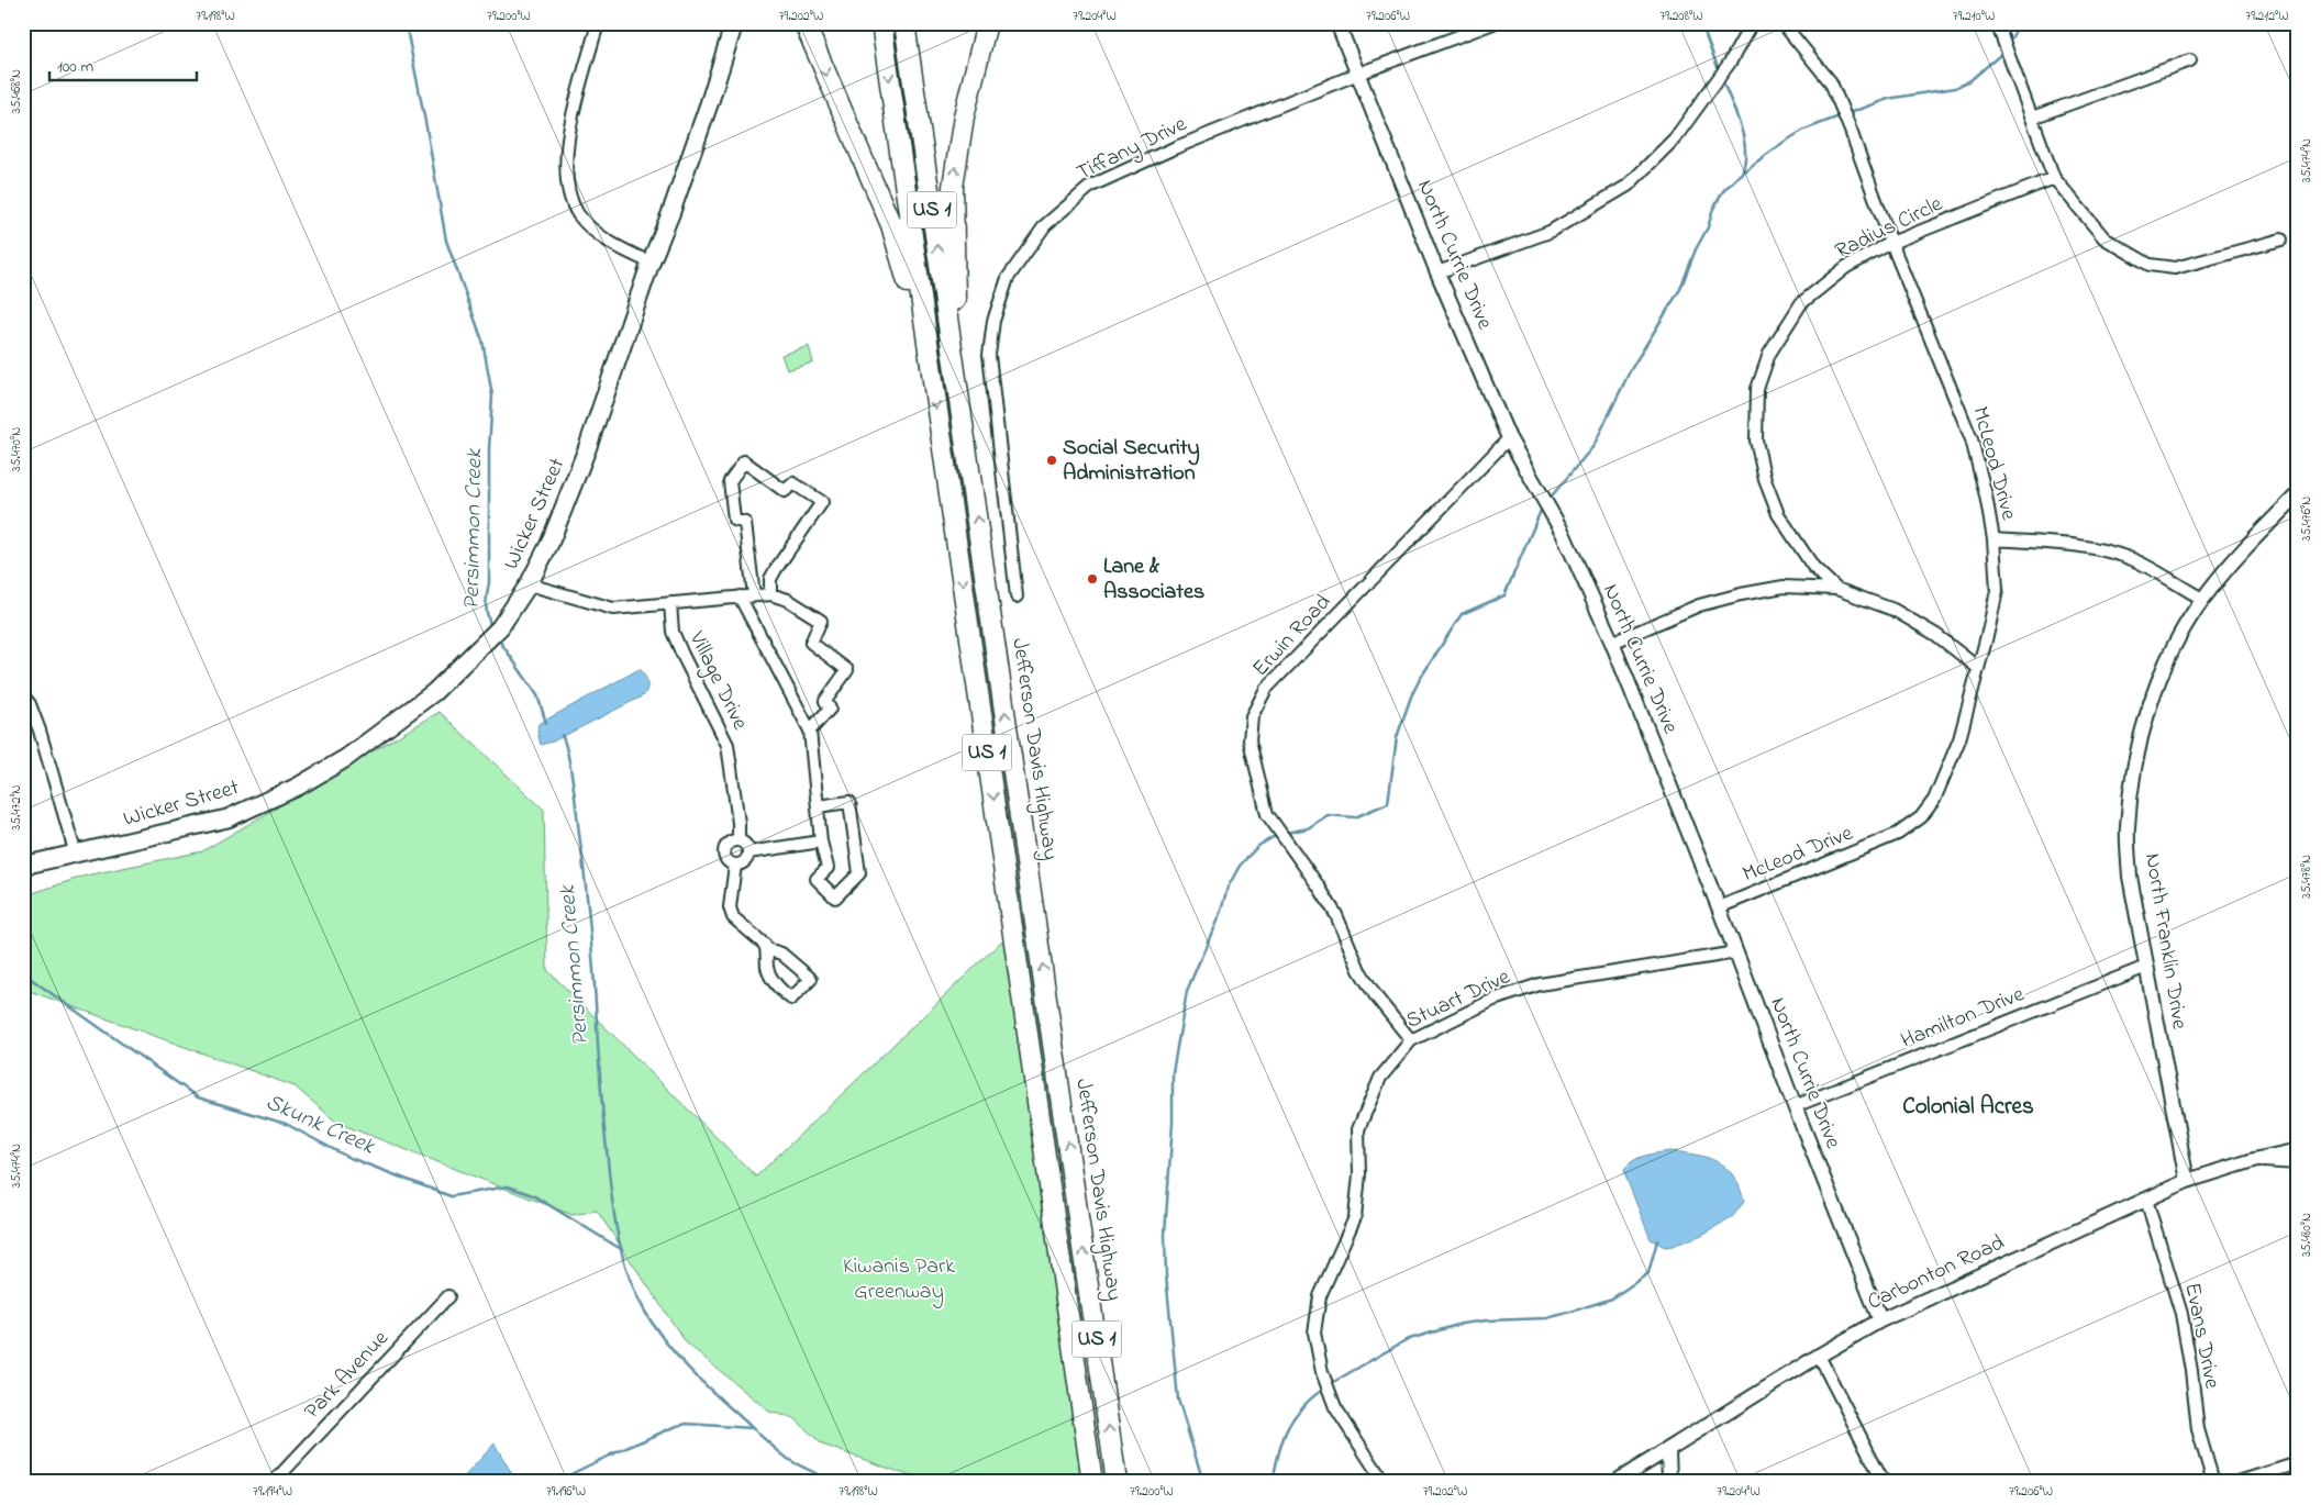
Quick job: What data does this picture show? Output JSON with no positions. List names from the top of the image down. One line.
{"streets":{"highway":["US 1","Jefferson Davis Highway"],"main road":["Wicker Street"],"street":["Tiffany Drive","Radius Circle","North Currie Drive","McLeod Drive","Erwin Road","Village Drive","North Franklin Drive","Stuart Drive","Hamilton Drive","Carbonton Road","Evans Drive","Park Avenue"]},"crossings":[["Tiffany Drive","North Currie Drive"],["Radius Circle","McLeod Drive"],["North Currie Drive","McLeod Drive"],["North Currie Drive","Erwin Road"],["North Currie Drive","Stuart Drive"],["North Currie Drive","Hamilton Drive"],["North Currie Drive","Carbonton Road"],["Erwin Road","Stuart Drive"],["North Franklin Drive","Hamilton Drive"],["North Franklin Drive","Carbonton Road"],["Carbonton Road","Evans Drive"]],"districts":["Colonial Acres"],"water":["Persimmon Creek","Skunk Creek"],"parks":["Kiwanis Park Greenway"],"places":["Social Security Administration","Lane & Associates"],"scale_bar":"100 m","coordinates":["79.198°W","79.200°W","79.202°W","79.204°W","79.206°W","79.208°W","79.210°W","79.212°W","35.468°N","35.474°N","35.470°N","35.476°N","35.472°N","35.478°N","35.480°N","79.194°W","79.196°W"]}
